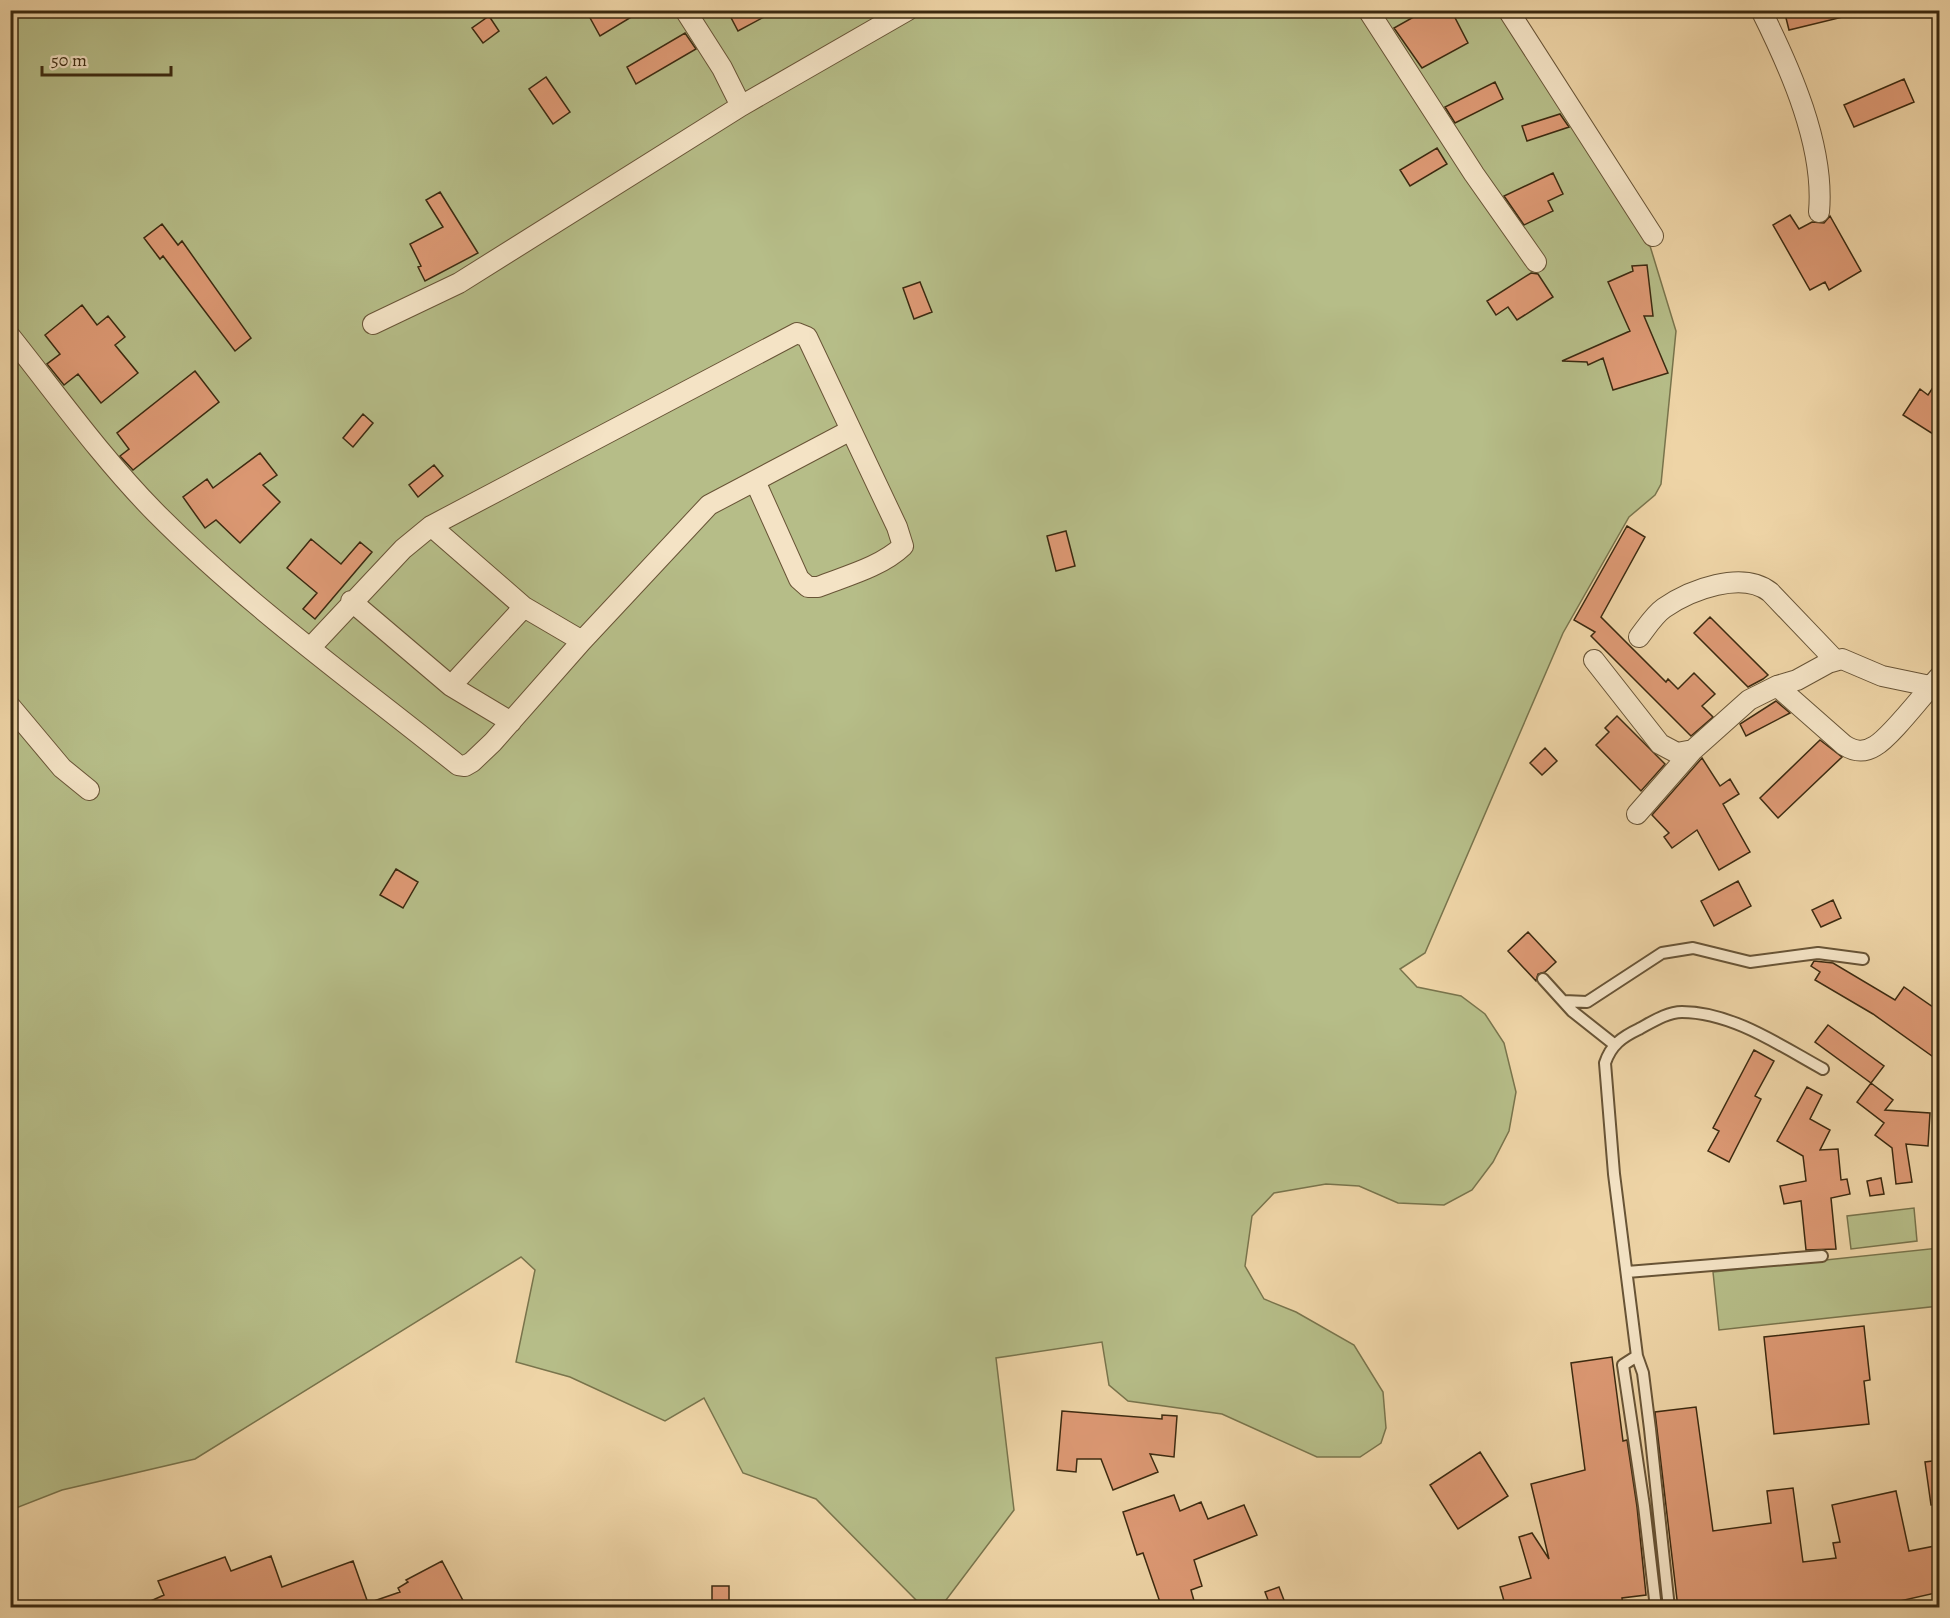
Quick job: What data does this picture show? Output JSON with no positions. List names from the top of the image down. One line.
{"scale_bar":"50 m"}
